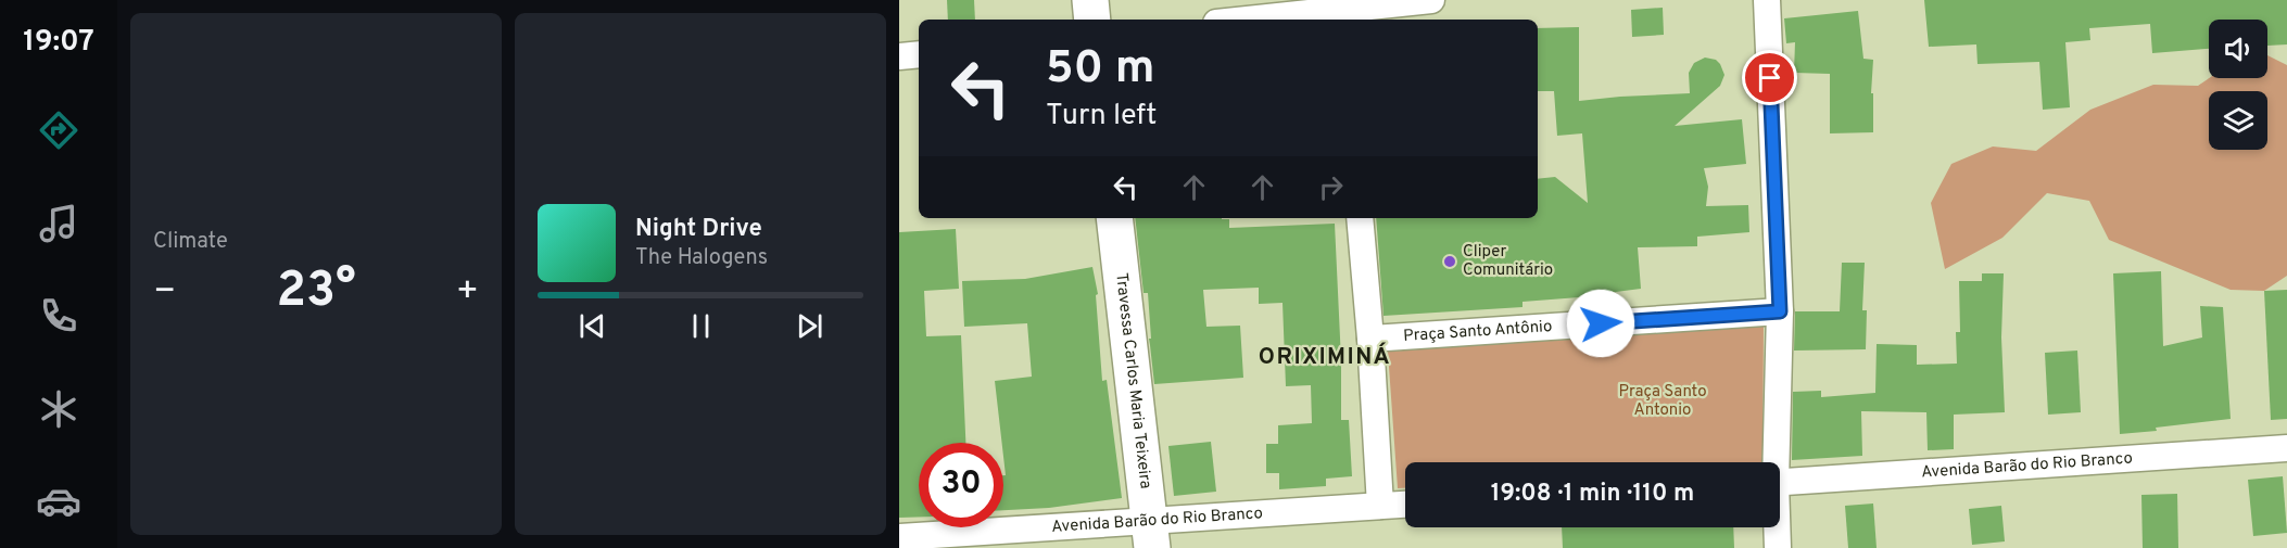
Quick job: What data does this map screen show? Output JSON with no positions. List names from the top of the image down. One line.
{"streets":{"street":["Praça Santo Antônio","Travessa Carlos Maria Teixeira","Avenida Barão do Rio Branco"]},"crossings":[["Travessa Carlos Maria Teixeira","Avenida Barão do Rio Branco"]],"districts":["ORIXIMINÁ"],"parks":["Praça Santo Antonio"],"places":["Cliper Comunitário"],"page":{"tabs":"19:07","tile":"Climate","turn":["50 m","Turn left"],"song":["Night Drive","The Halogens"],"heat":["−","23°","+"],"limit":"30","trip":"19:08 · 1 min · 110 m"}}
